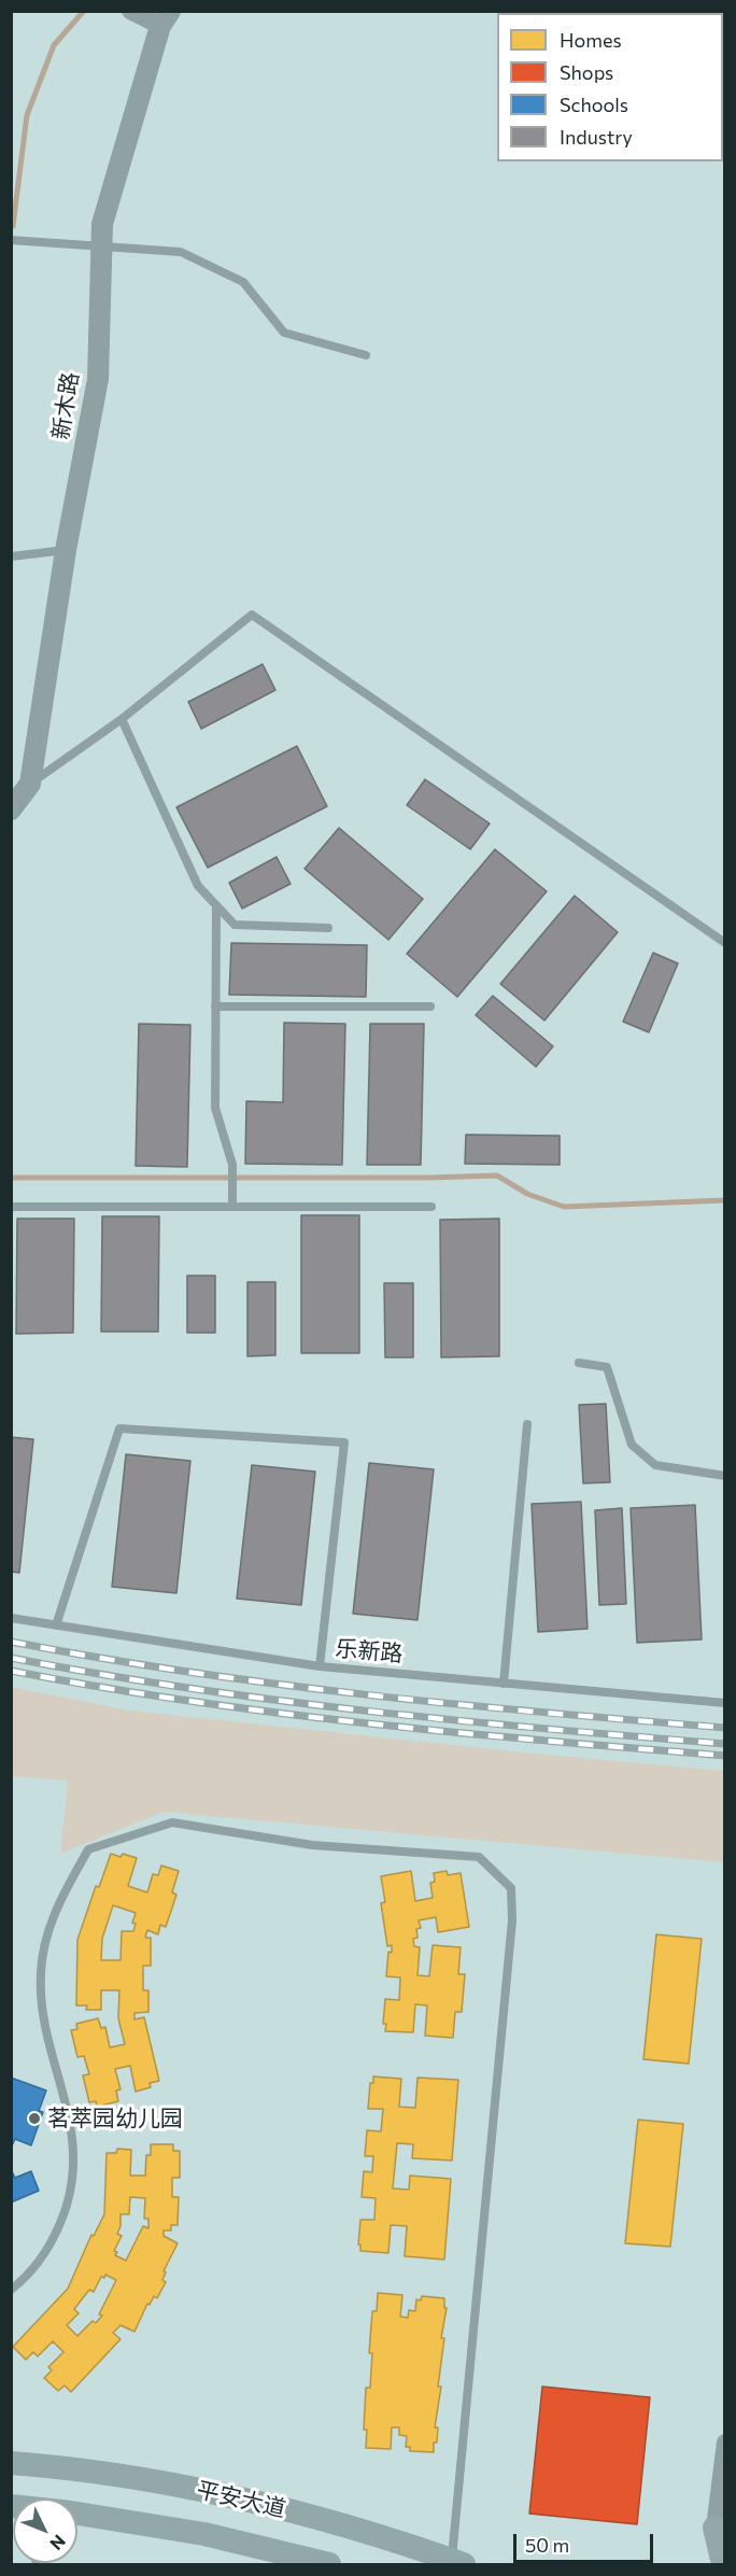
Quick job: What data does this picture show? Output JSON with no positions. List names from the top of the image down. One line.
{"streets":{"main road":["平安大道"],"street":["新木路"],"lane":["乐新路"]},"places":["茗萃园幼儿园"],"legend":["Homes","Shops","Schools","Industry"],"scale_bar":"50 m","north":"bottom right"}
